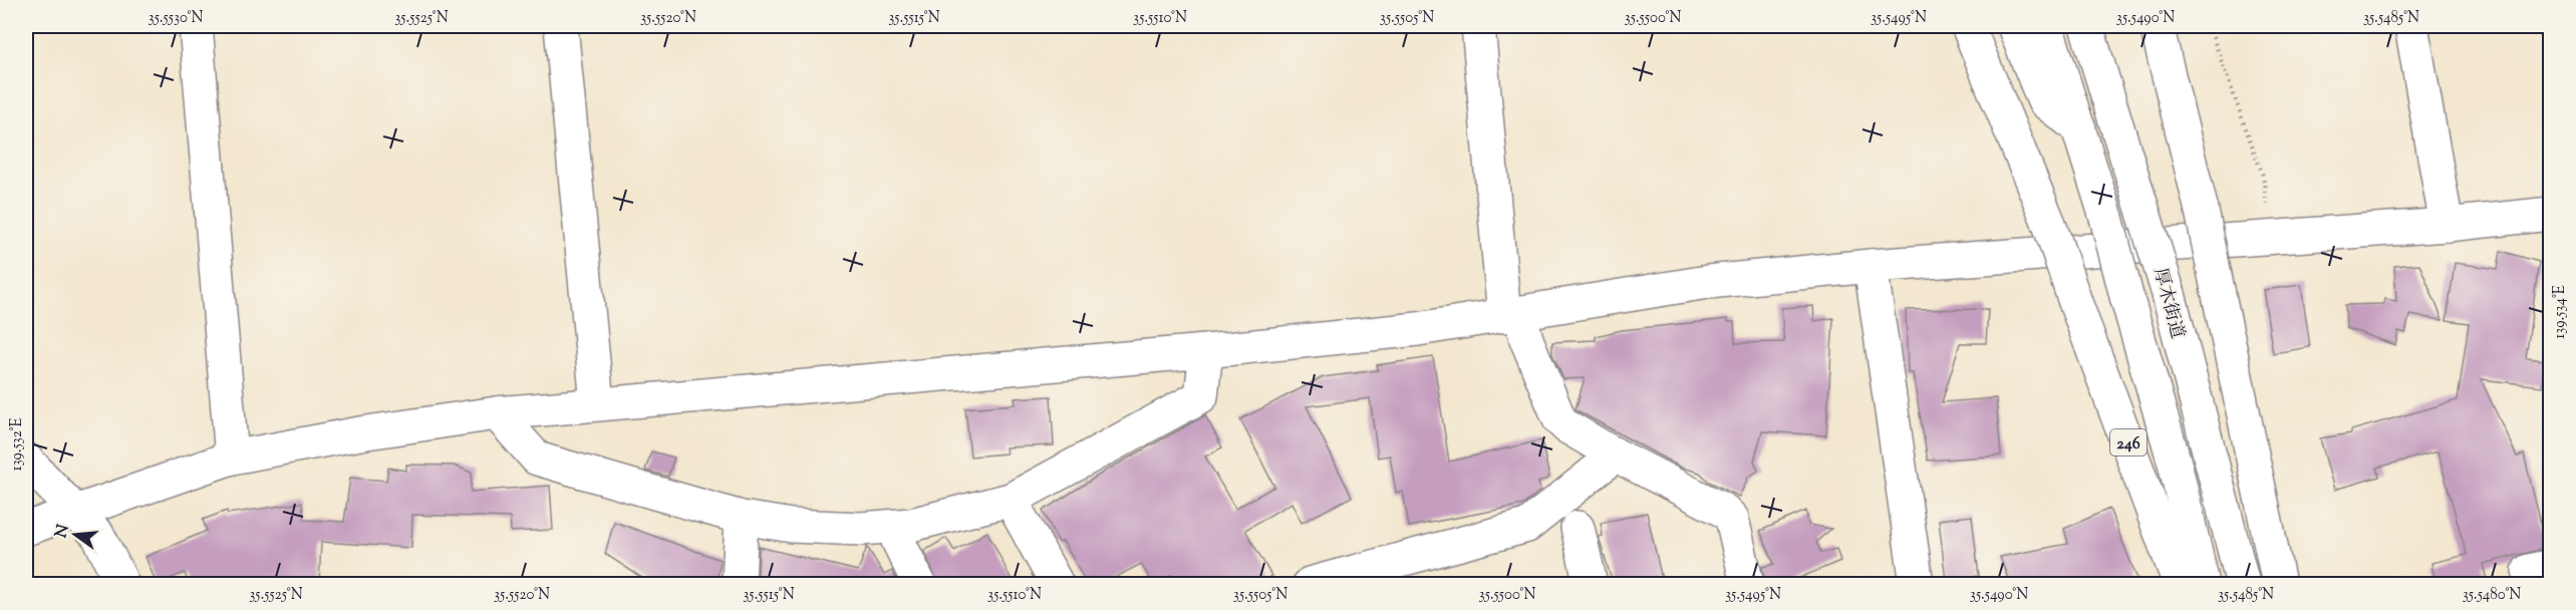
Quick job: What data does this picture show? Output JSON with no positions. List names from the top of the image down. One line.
{"streets":{"main road":["厚木街道","246"]},"north":"left","coordinates":["35.5530°N","35.5525°N","35.5520°N","35.5515°N","35.5510°N","35.5505°N","35.5500°N","35.5495°N","35.5490°N","35.5485°N","139.534°E","139.532°E","35.5480°N"]}
